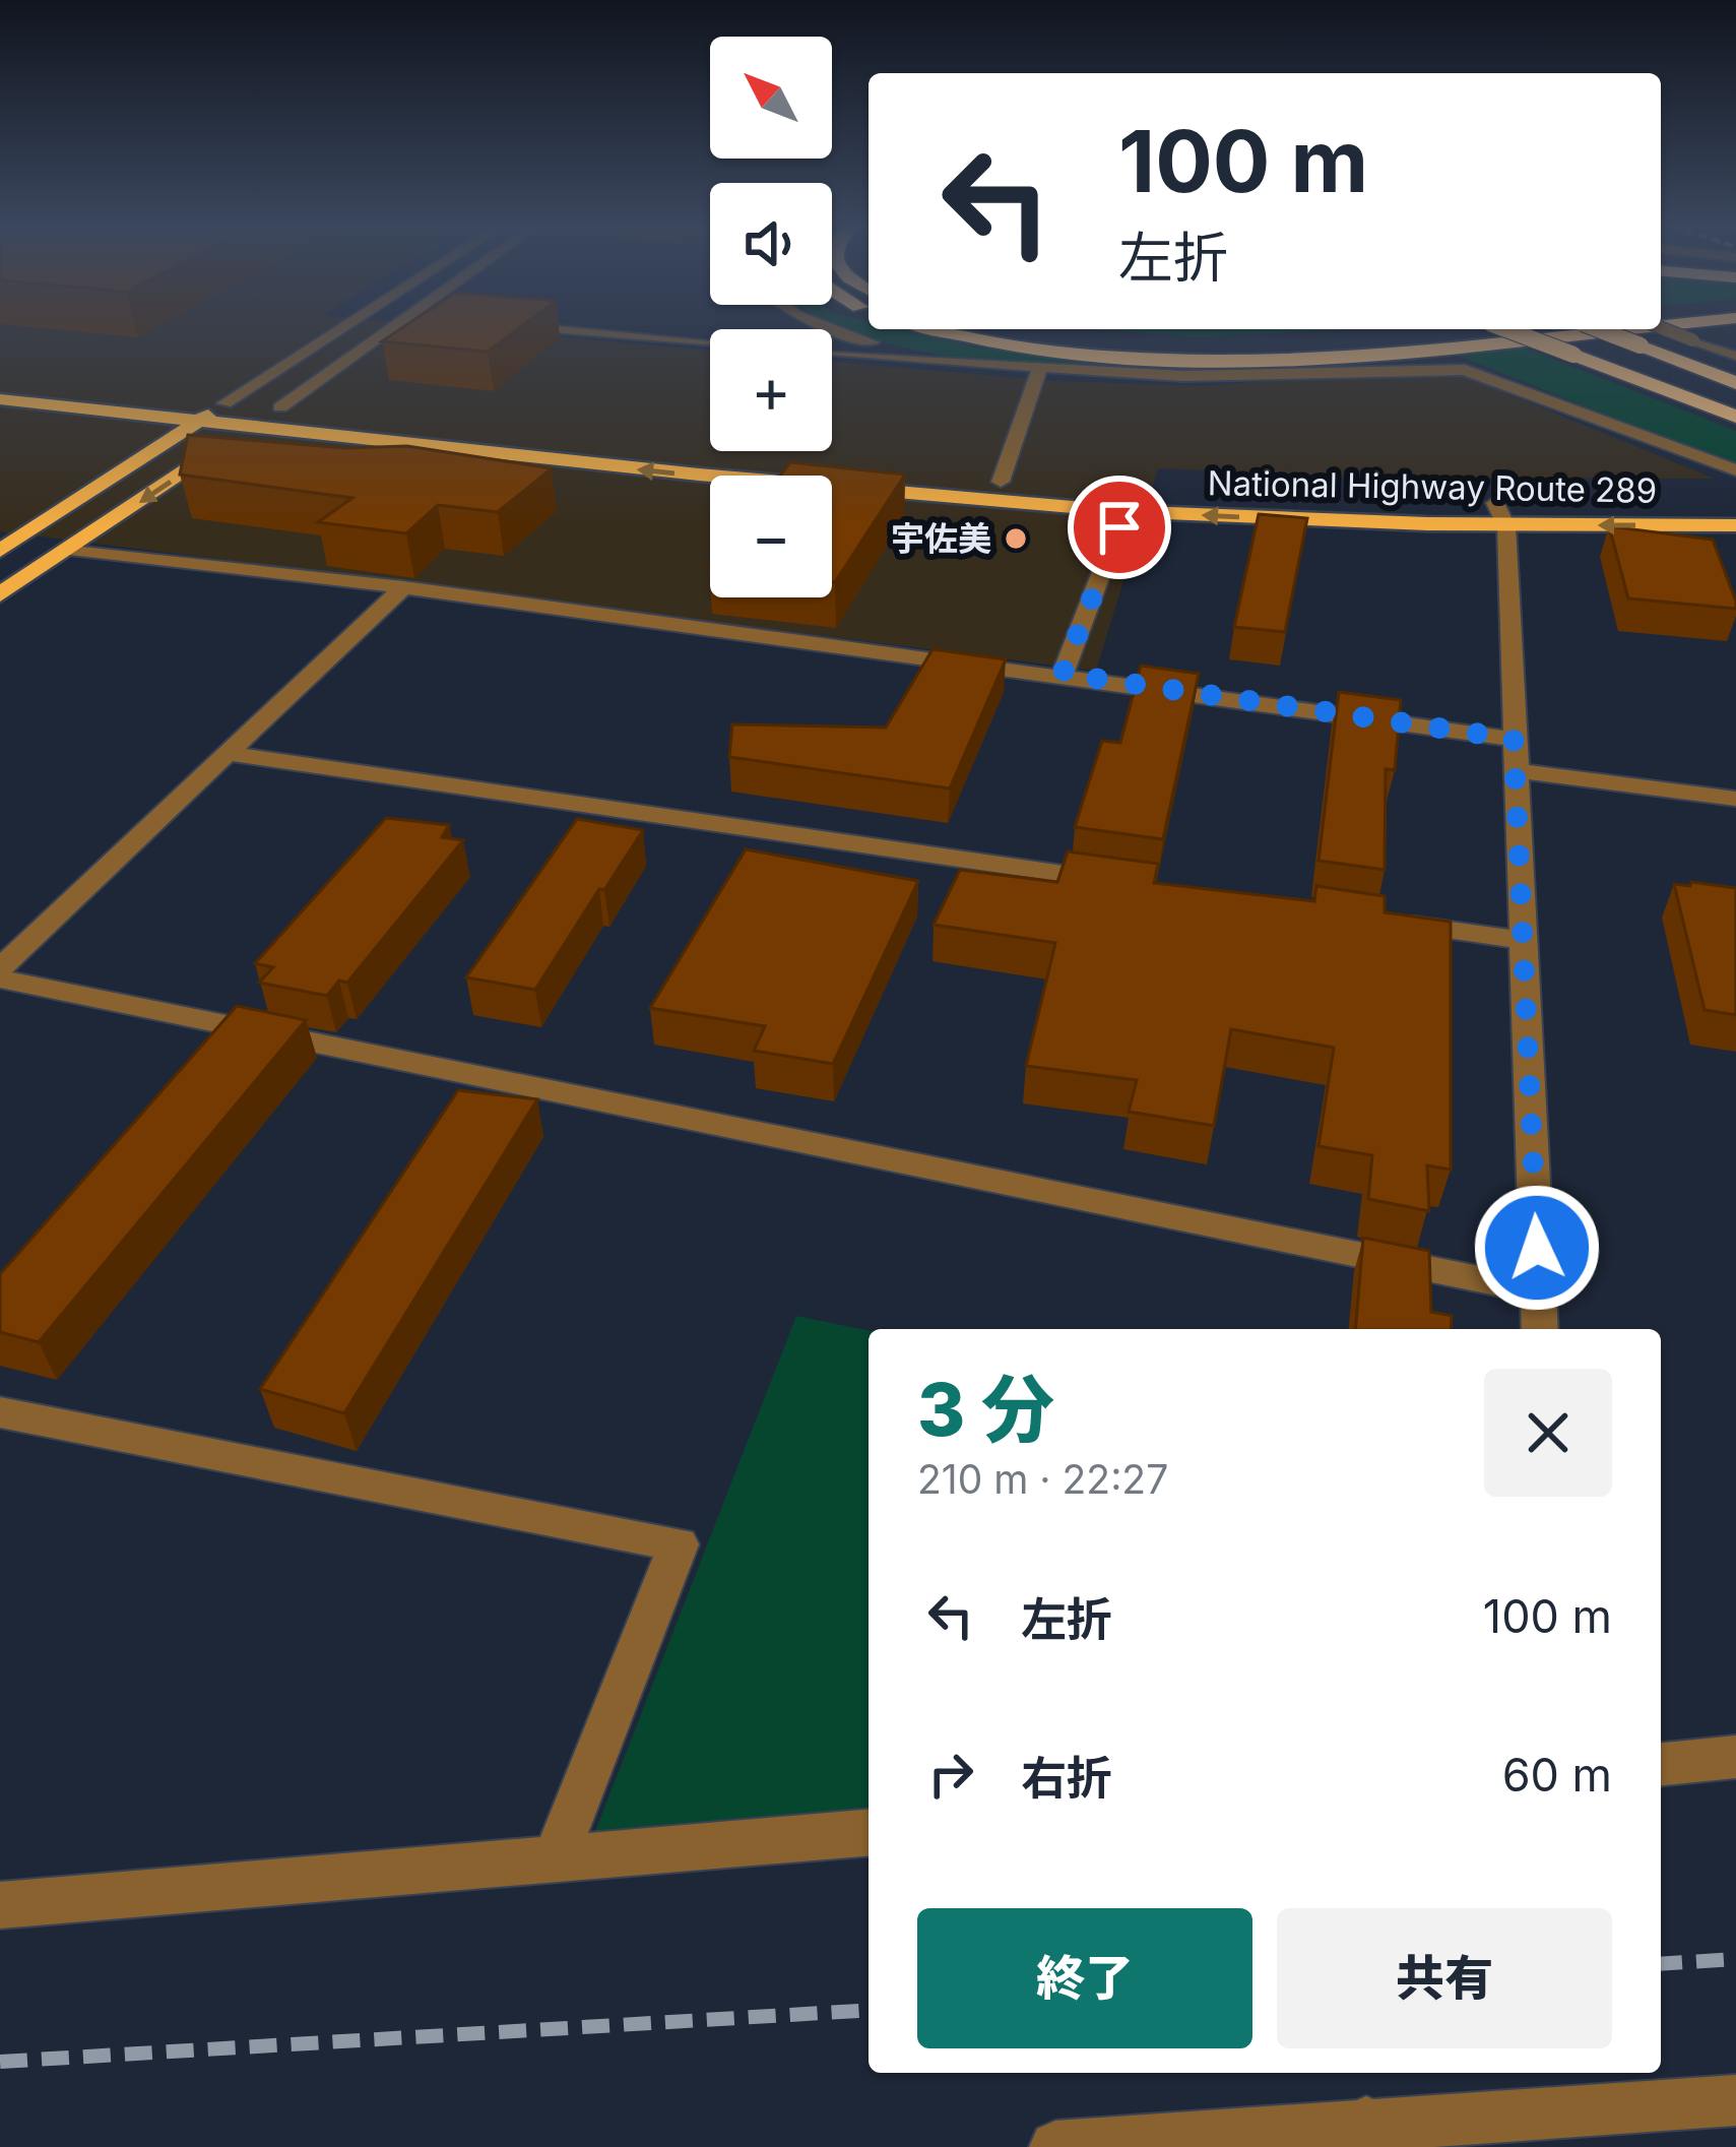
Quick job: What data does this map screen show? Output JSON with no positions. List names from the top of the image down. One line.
{"streets":{"highway":["National Highway Route 289"]},"places":["宇佐美"],"north":"top left","page":{"map_buttons":["+","−"],"turn":["100 m","左折"],"heading":["3 分","210 m · 22:27"],"list":[{"name":"左折","value":"100 m"},{"name":"右折","value":"60 m"}],"buttons":["終了","共有"]}}
